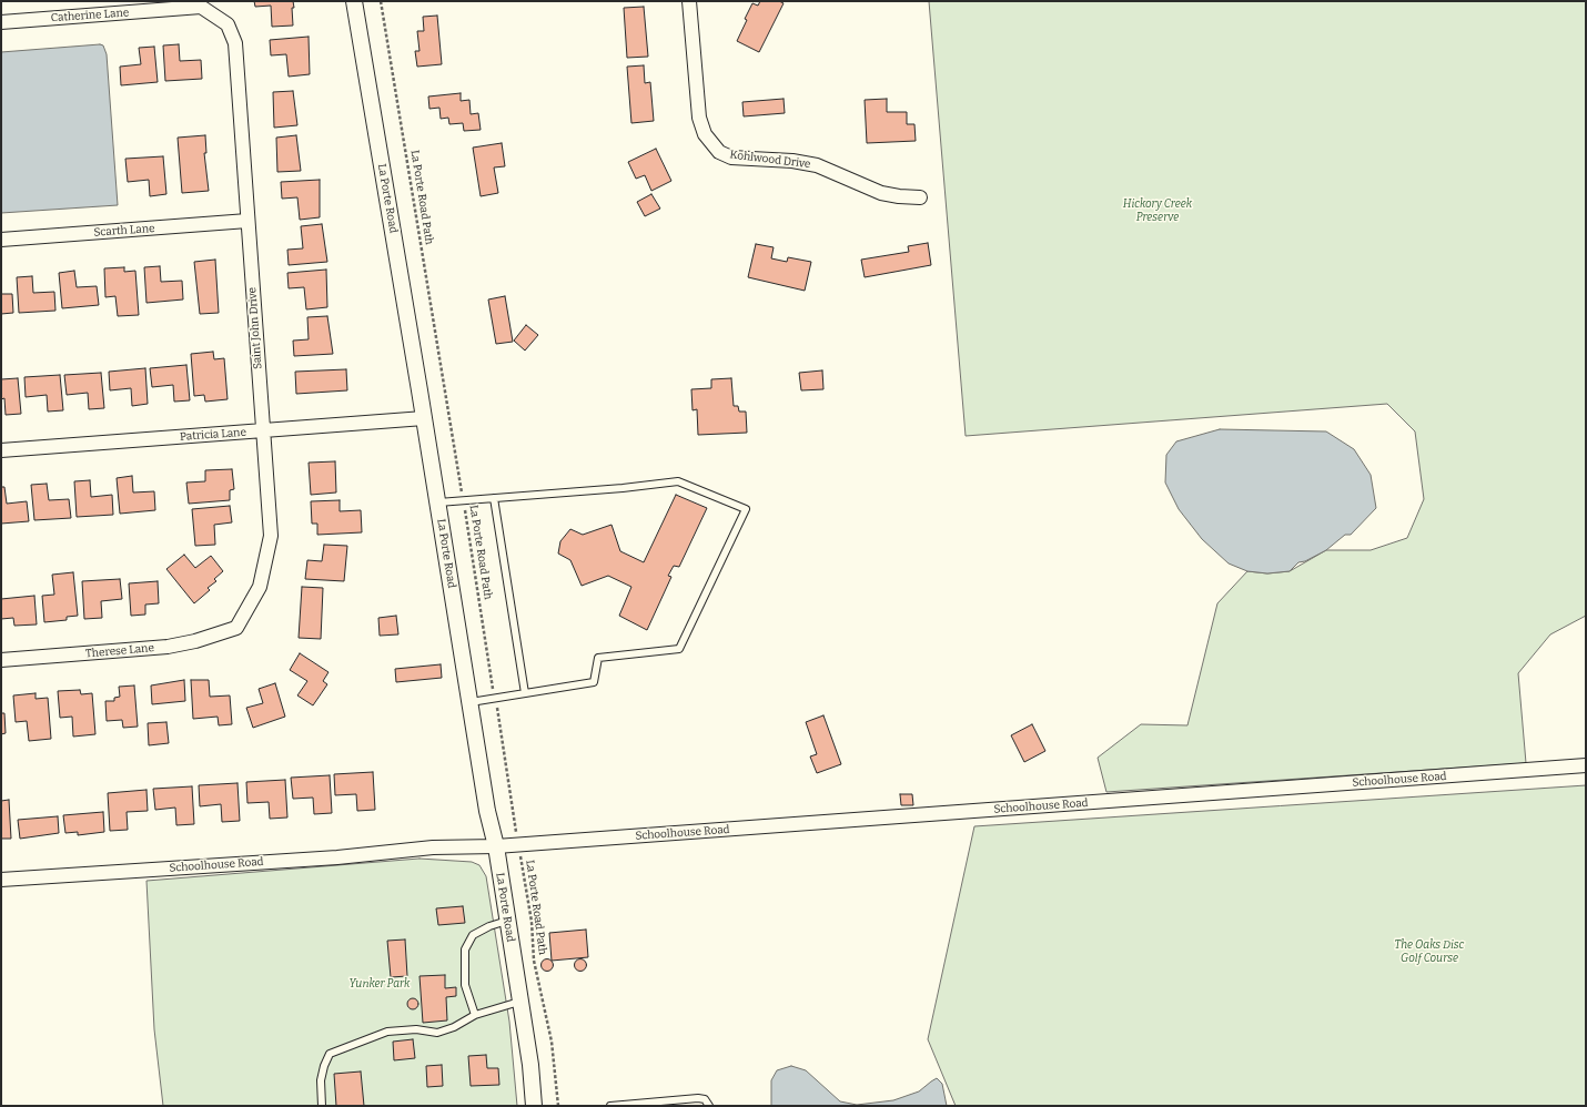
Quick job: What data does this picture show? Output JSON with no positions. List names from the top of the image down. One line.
{"streets":{"street":["Catherine Lane","Kohlwood Drive","La Porte Road","Scarth Lane","Saint John Drive","Patricia Lane","Therese Lane","Schoolhouse Road"],"path":["La Porte Road Path"]},"crossings":[["Catherine Lane","Saint John Drive"],["La Porte Road Path","Schoolhouse Road"],["La Porte Road","Patricia Lane"],["La Porte Road","Schoolhouse Road"],["Scarth Lane","Saint John Drive"],["Saint John Drive","Patricia Lane"],["Saint John Drive","Therese Lane"]],"parks":["Hickory Creek Preserve","The Oaks Disc Golf Course","Yunker Park"]}
